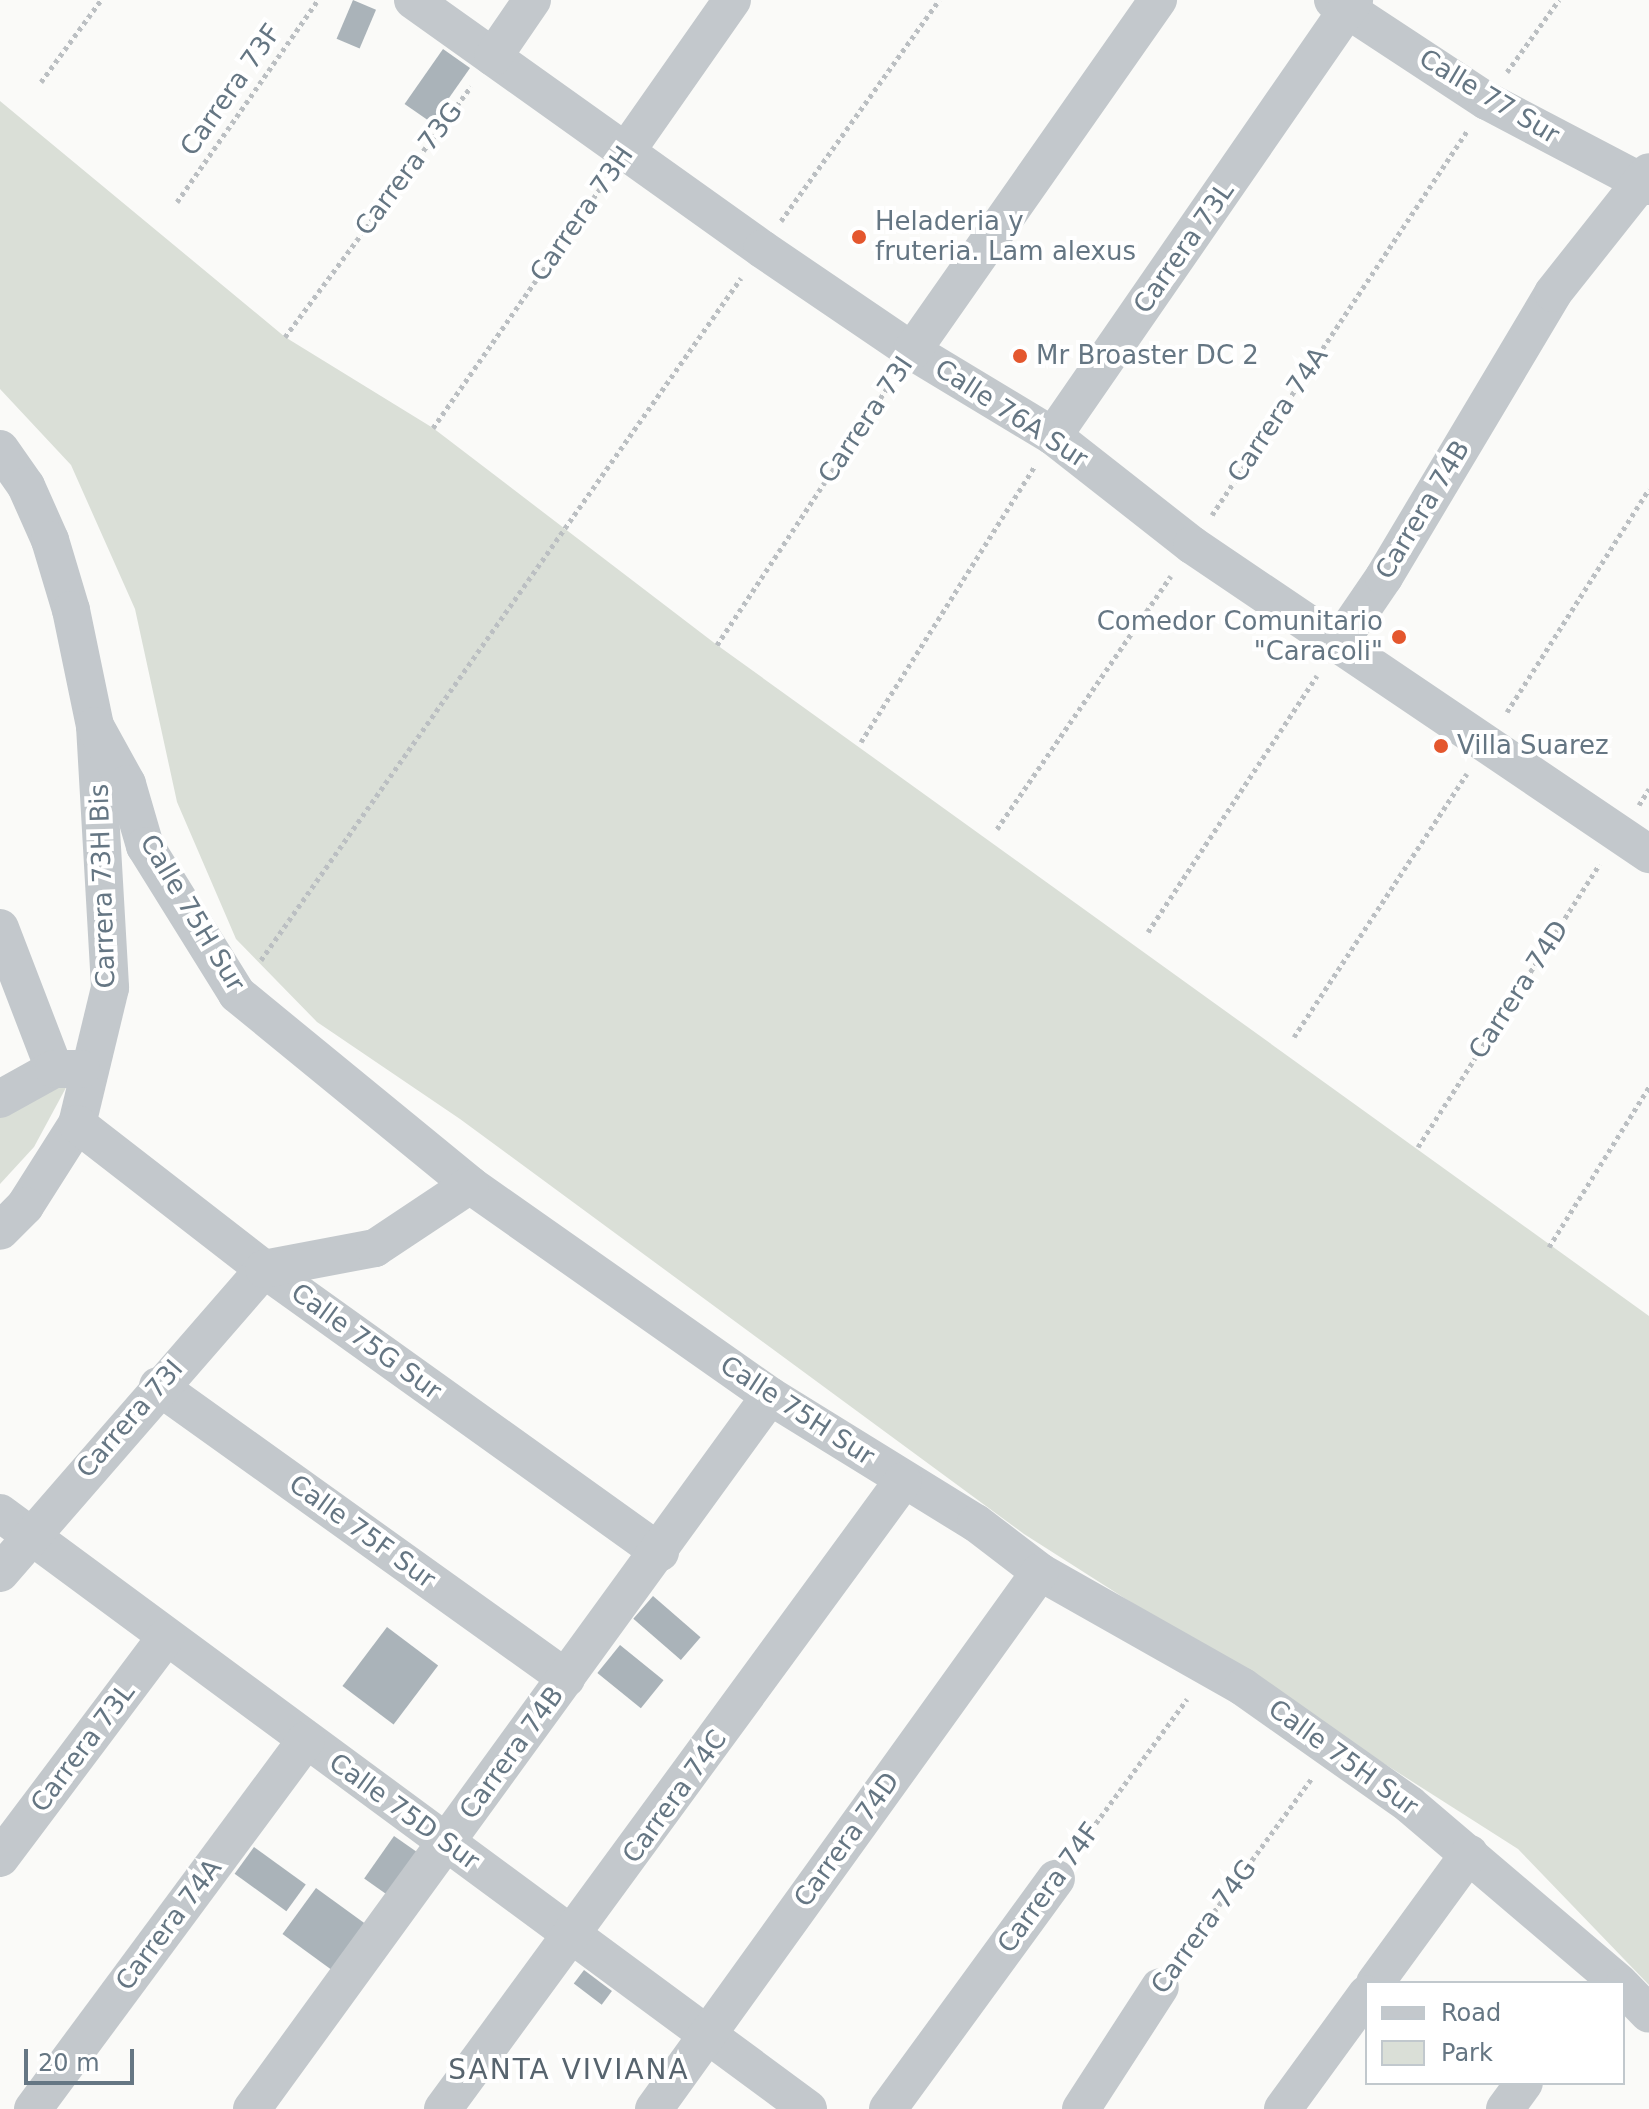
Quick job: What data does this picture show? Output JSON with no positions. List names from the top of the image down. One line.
{"streets":{"street":["Calle 77 Sur","Carrera 73H","Carrera 73L","Calle 76A Sur","Carrera 74A","Carrera 73I","Carrera 74B","Carrera 73H Bis","Calle 75H Sur","Carrera 74D","Calle 75G Sur","Calle 75F Sur","Carrera 74C","Calle 75D Sur","Carrera 74F","Carrera 74G"],"path":["Carrera 73F","Carrera 73G"]},"crossings":[["Calle 77 Sur","Carrera 73L"],["Calle 77 Sur","Carrera 74A"],["Calle 77 Sur","Carrera 74B"],["Carrera 73G","Calle 76A Sur"],["Carrera 73H","Calle 76A Sur"],["Carrera 73L","Calle 76A Sur"],["Carrera 73L","Calle 75D Sur"],["Calle 76A Sur","Carrera 74A"],["Calle 76A Sur","Carrera 73I"],["Calle 76A Sur","Carrera 74B"],["Calle 76A Sur","Carrera 74D"],["Carrera 74A","Calle 75D Sur"],["Carrera 73I","Calle 75G Sur"],["Carrera 73I","Calle 75F Sur"],["Carrera 73I","Calle 75D Sur"],["Carrera 74B","Calle 75H Sur"],["Carrera 74B","Calle 75G Sur"],["Carrera 74B","Calle 75F Sur"],["Carrera 74B","Calle 75D Sur"],["Carrera 73H Bis","Calle 75H Sur"],["Carrera 73H Bis","Calle 75G Sur"],["Calle 75H Sur","Carrera 74D"],["Calle 75H Sur","Carrera 74C"],["Calle 75H Sur","Carrera 74F"],["Calle 75H Sur","Carrera 74G"],["Carrera 74D","Calle 75D Sur"],["Carrera 74C","Calle 75D Sur"]],"districts":["SANTA VIVIANA"],"places":["Heladeria y fruteria. Lam alexus","Mr Broaster DC 2","Comedor Comunitario \"Caracoli\"","Villa Suarez"],"legend":["Road","Park"],"scale_bar":"20 m"}
